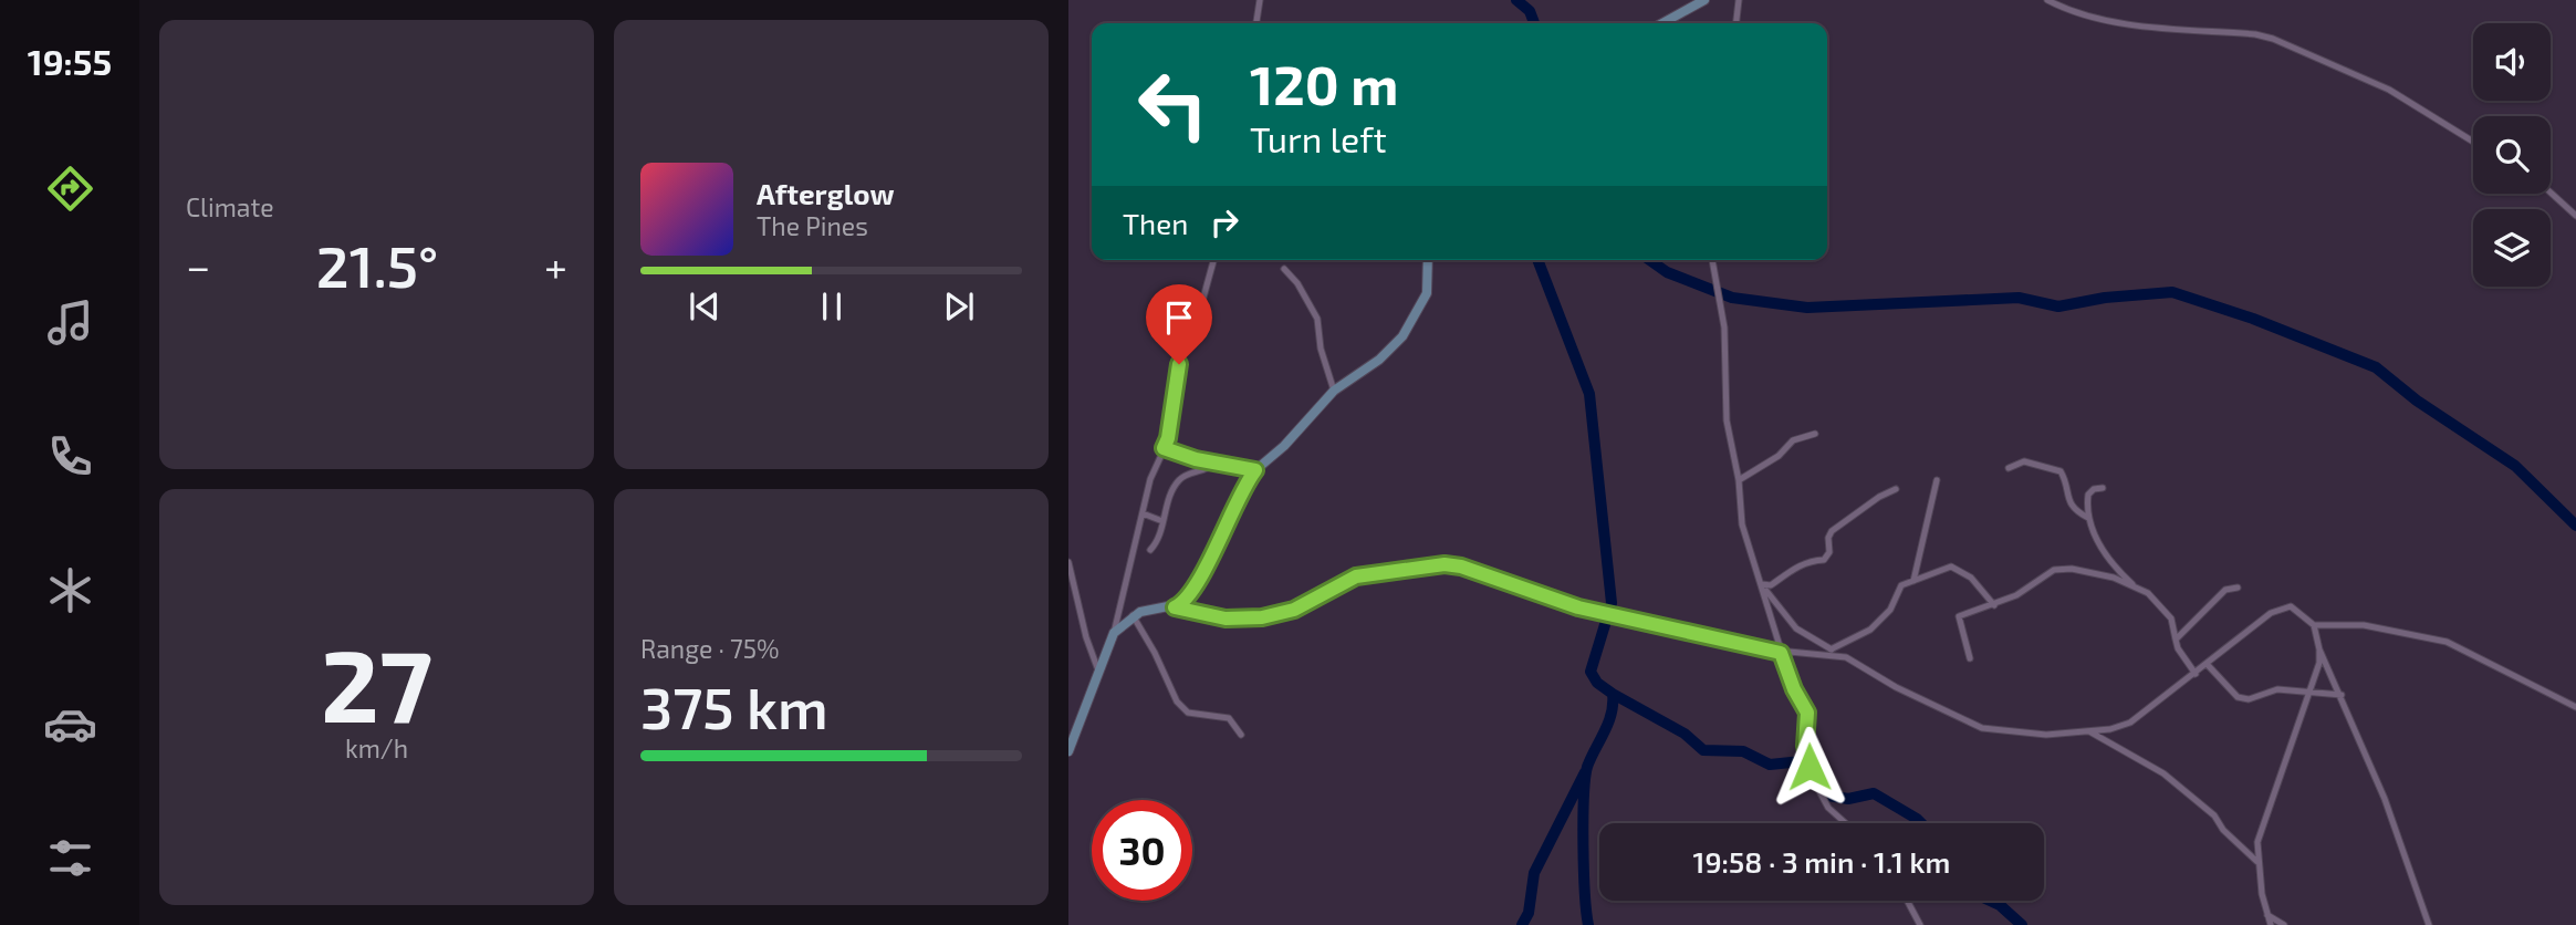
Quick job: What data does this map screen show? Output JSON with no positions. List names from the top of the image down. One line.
{"page":{"tabs":"19:55","tile":["Climate",["27","km/h"],["Range · 75%","375 km"]],"turn":["120 m","Turn left"],"song":["Afterglow","The Pines"],"then":"Then","heat":["−","21.5°","+"],"limit":"30","trip":"19:58 · 3 min · 1.1 km"}}
